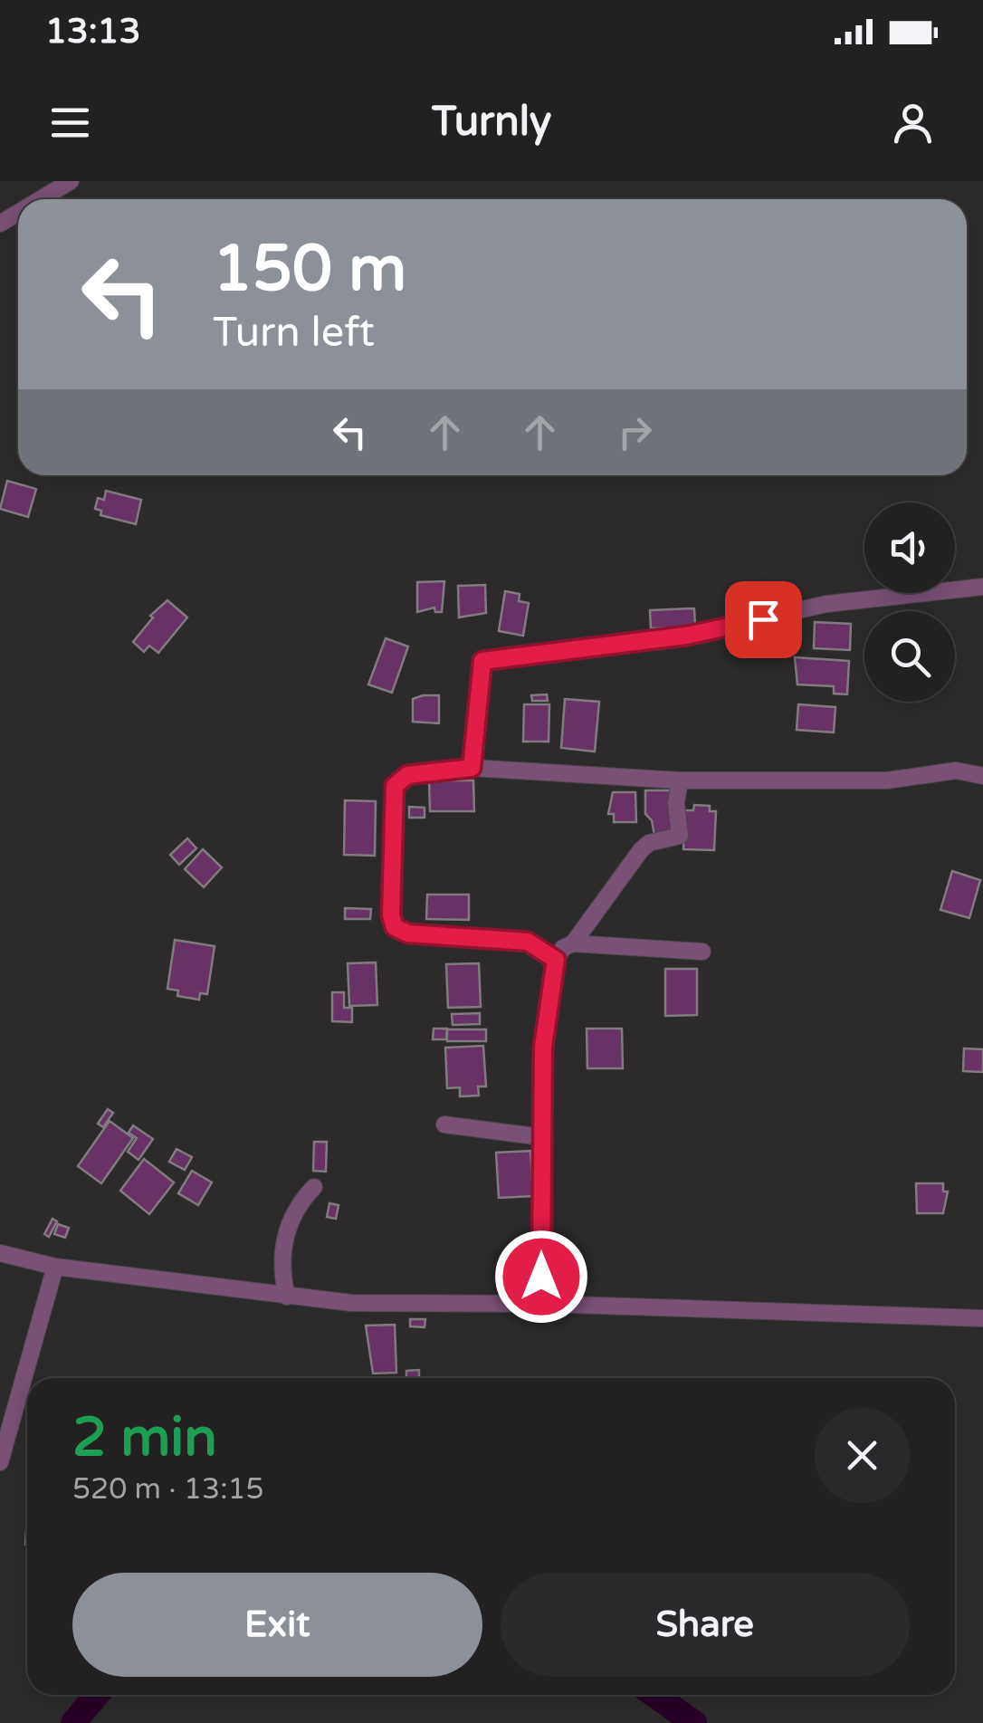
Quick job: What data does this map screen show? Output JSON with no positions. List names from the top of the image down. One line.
{"page":{"status":"13:13","header":"Turnly","turn":["150 m","Turn left"],"heading":["2 min","520 m · 13:15"],"buttons":["Exit","Share"]}}
